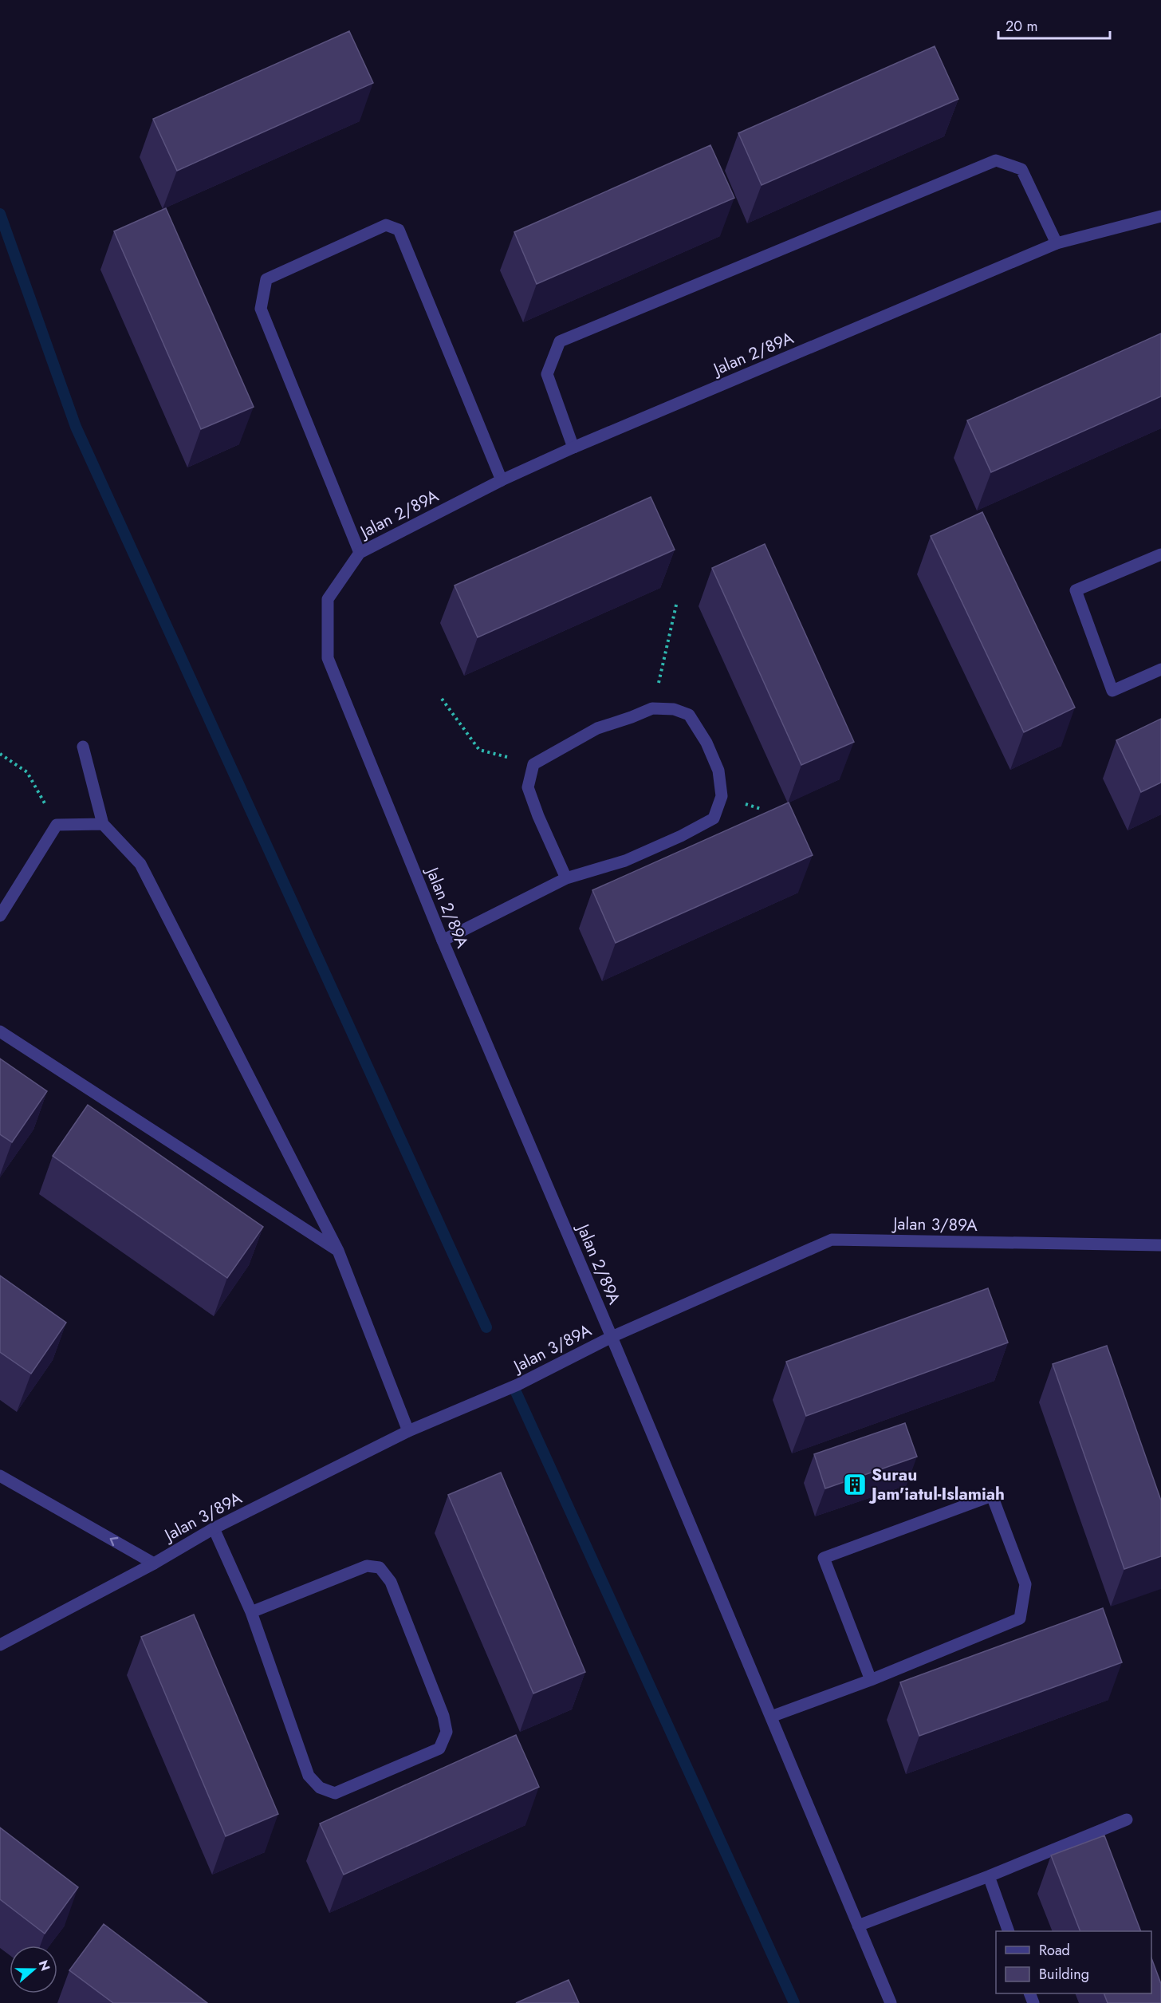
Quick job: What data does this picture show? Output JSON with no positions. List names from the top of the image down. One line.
{"streets":{"street":["Jalan 2/89A","Jalan 3/89A"]},"crossings":[["Jalan 2/89A","Jalan 3/89A"]],"places":{"building":["Surau Jam'iatul-Islamiah"]},"legend":["Road","Building"],"scale_bar":"20 m","north":"right"}
